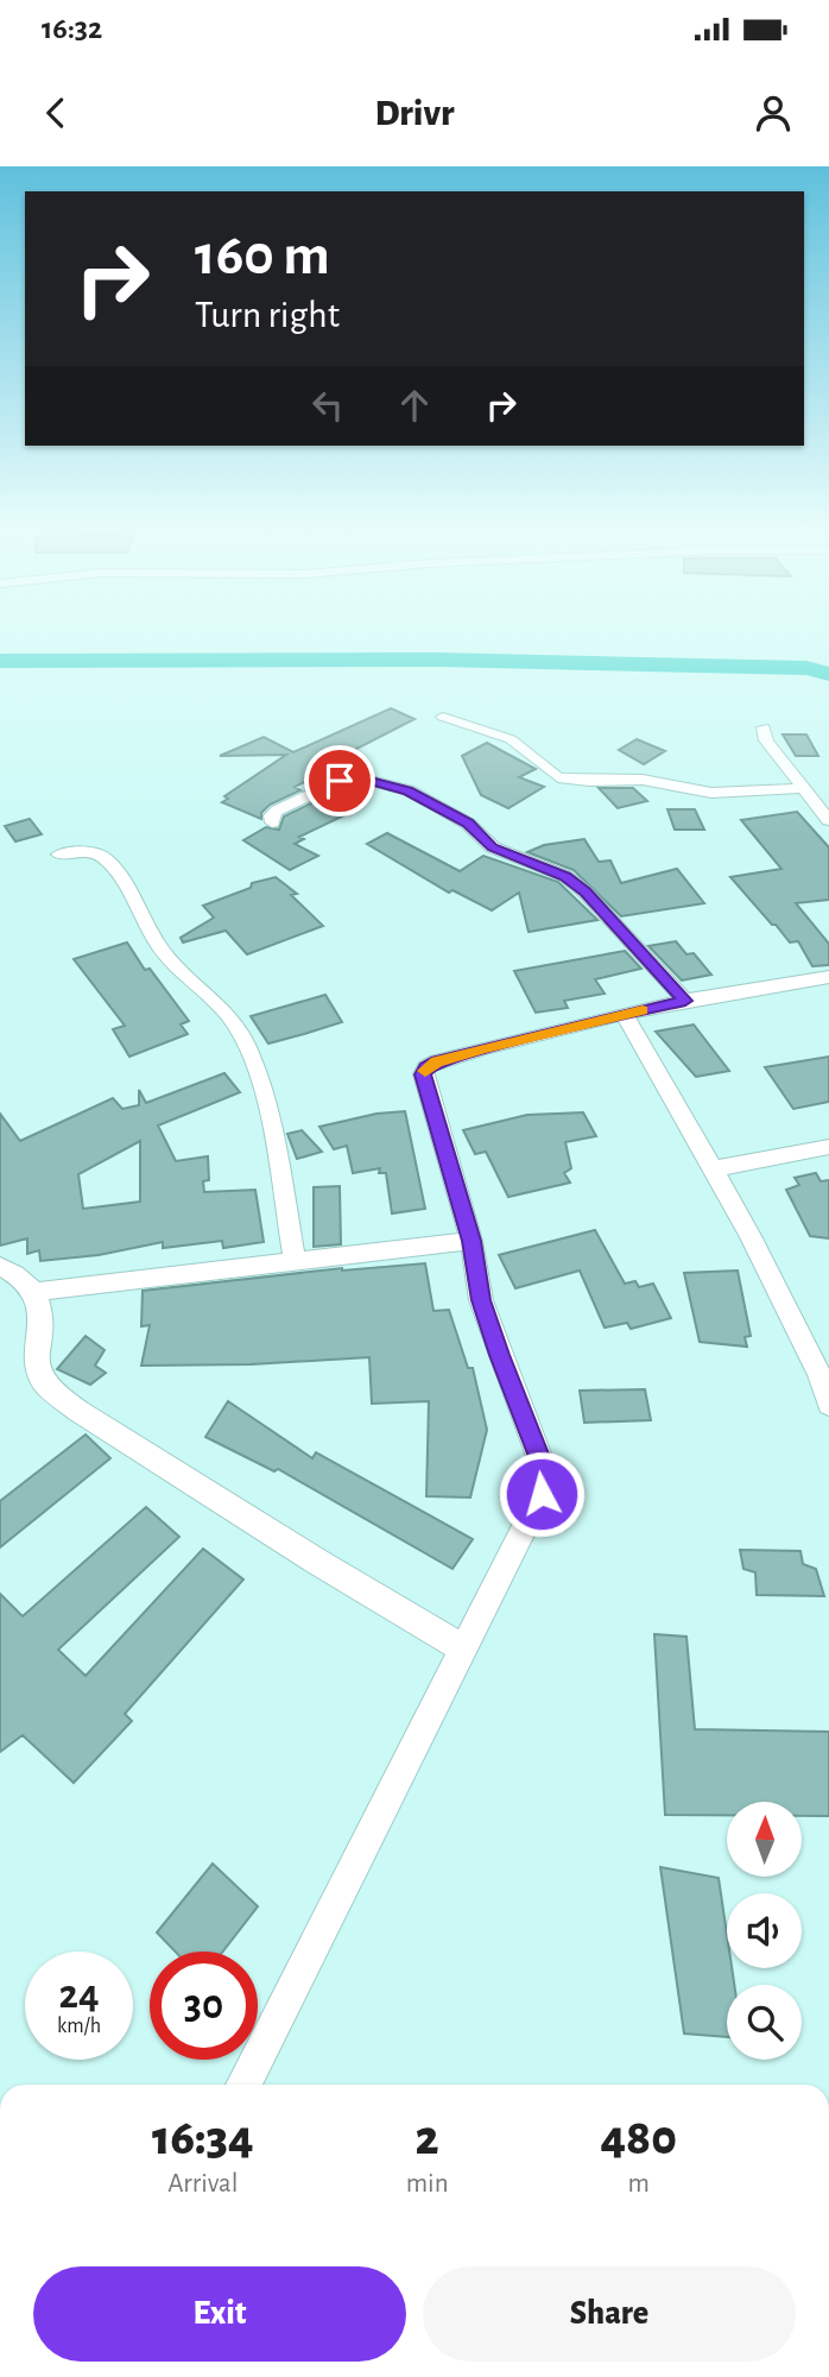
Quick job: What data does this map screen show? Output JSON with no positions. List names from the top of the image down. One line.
{"north":"top","page":{"status":"16:32","header":"Drivr","turn":["160 m","Turn right"],"speed":"24 km/h","limit":"30","eta":["16:34","Arrival","2","min","480","m"],"buttons":["Exit","Share"]}}
